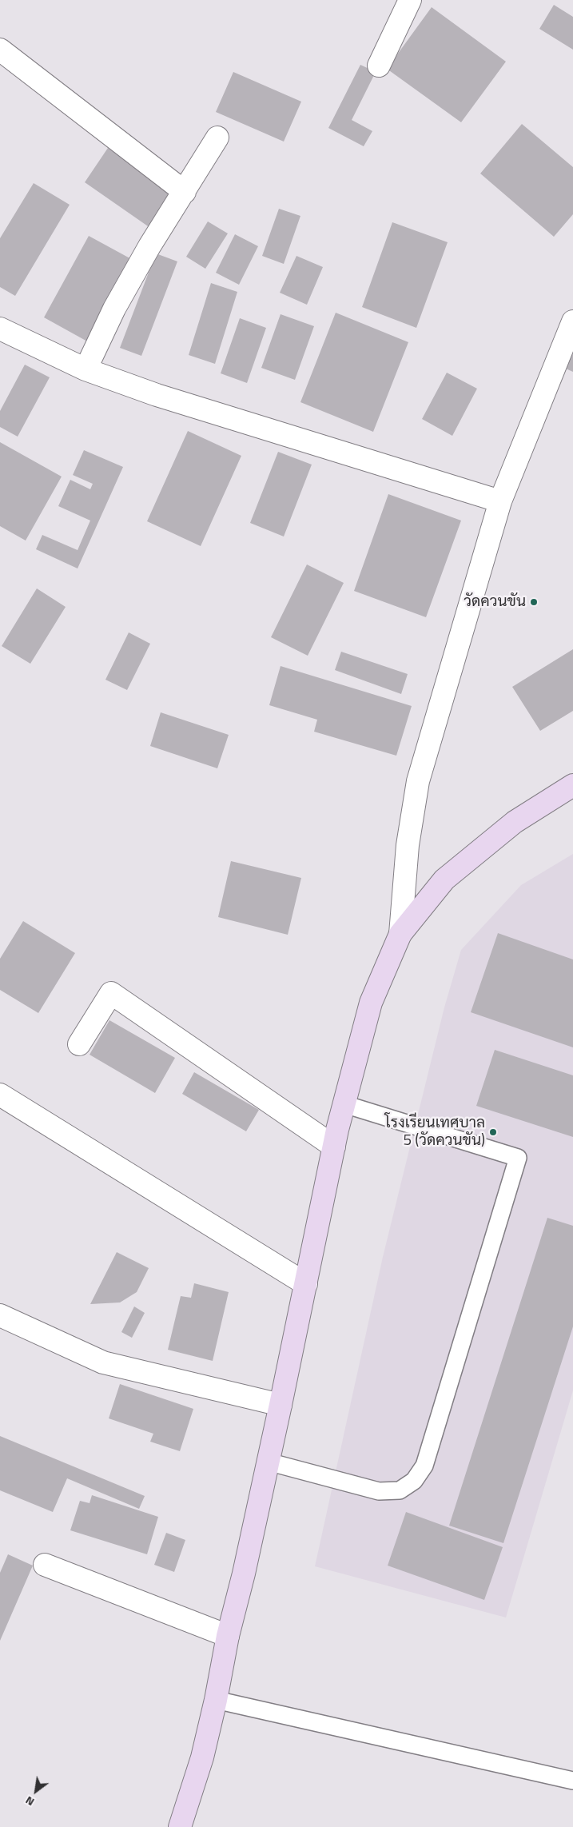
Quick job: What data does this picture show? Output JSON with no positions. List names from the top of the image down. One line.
{"places":["วัดควนขัน","โรงเรียนเทศบาล 5 (วัดควนขัน)"],"north":"bottom left"}
